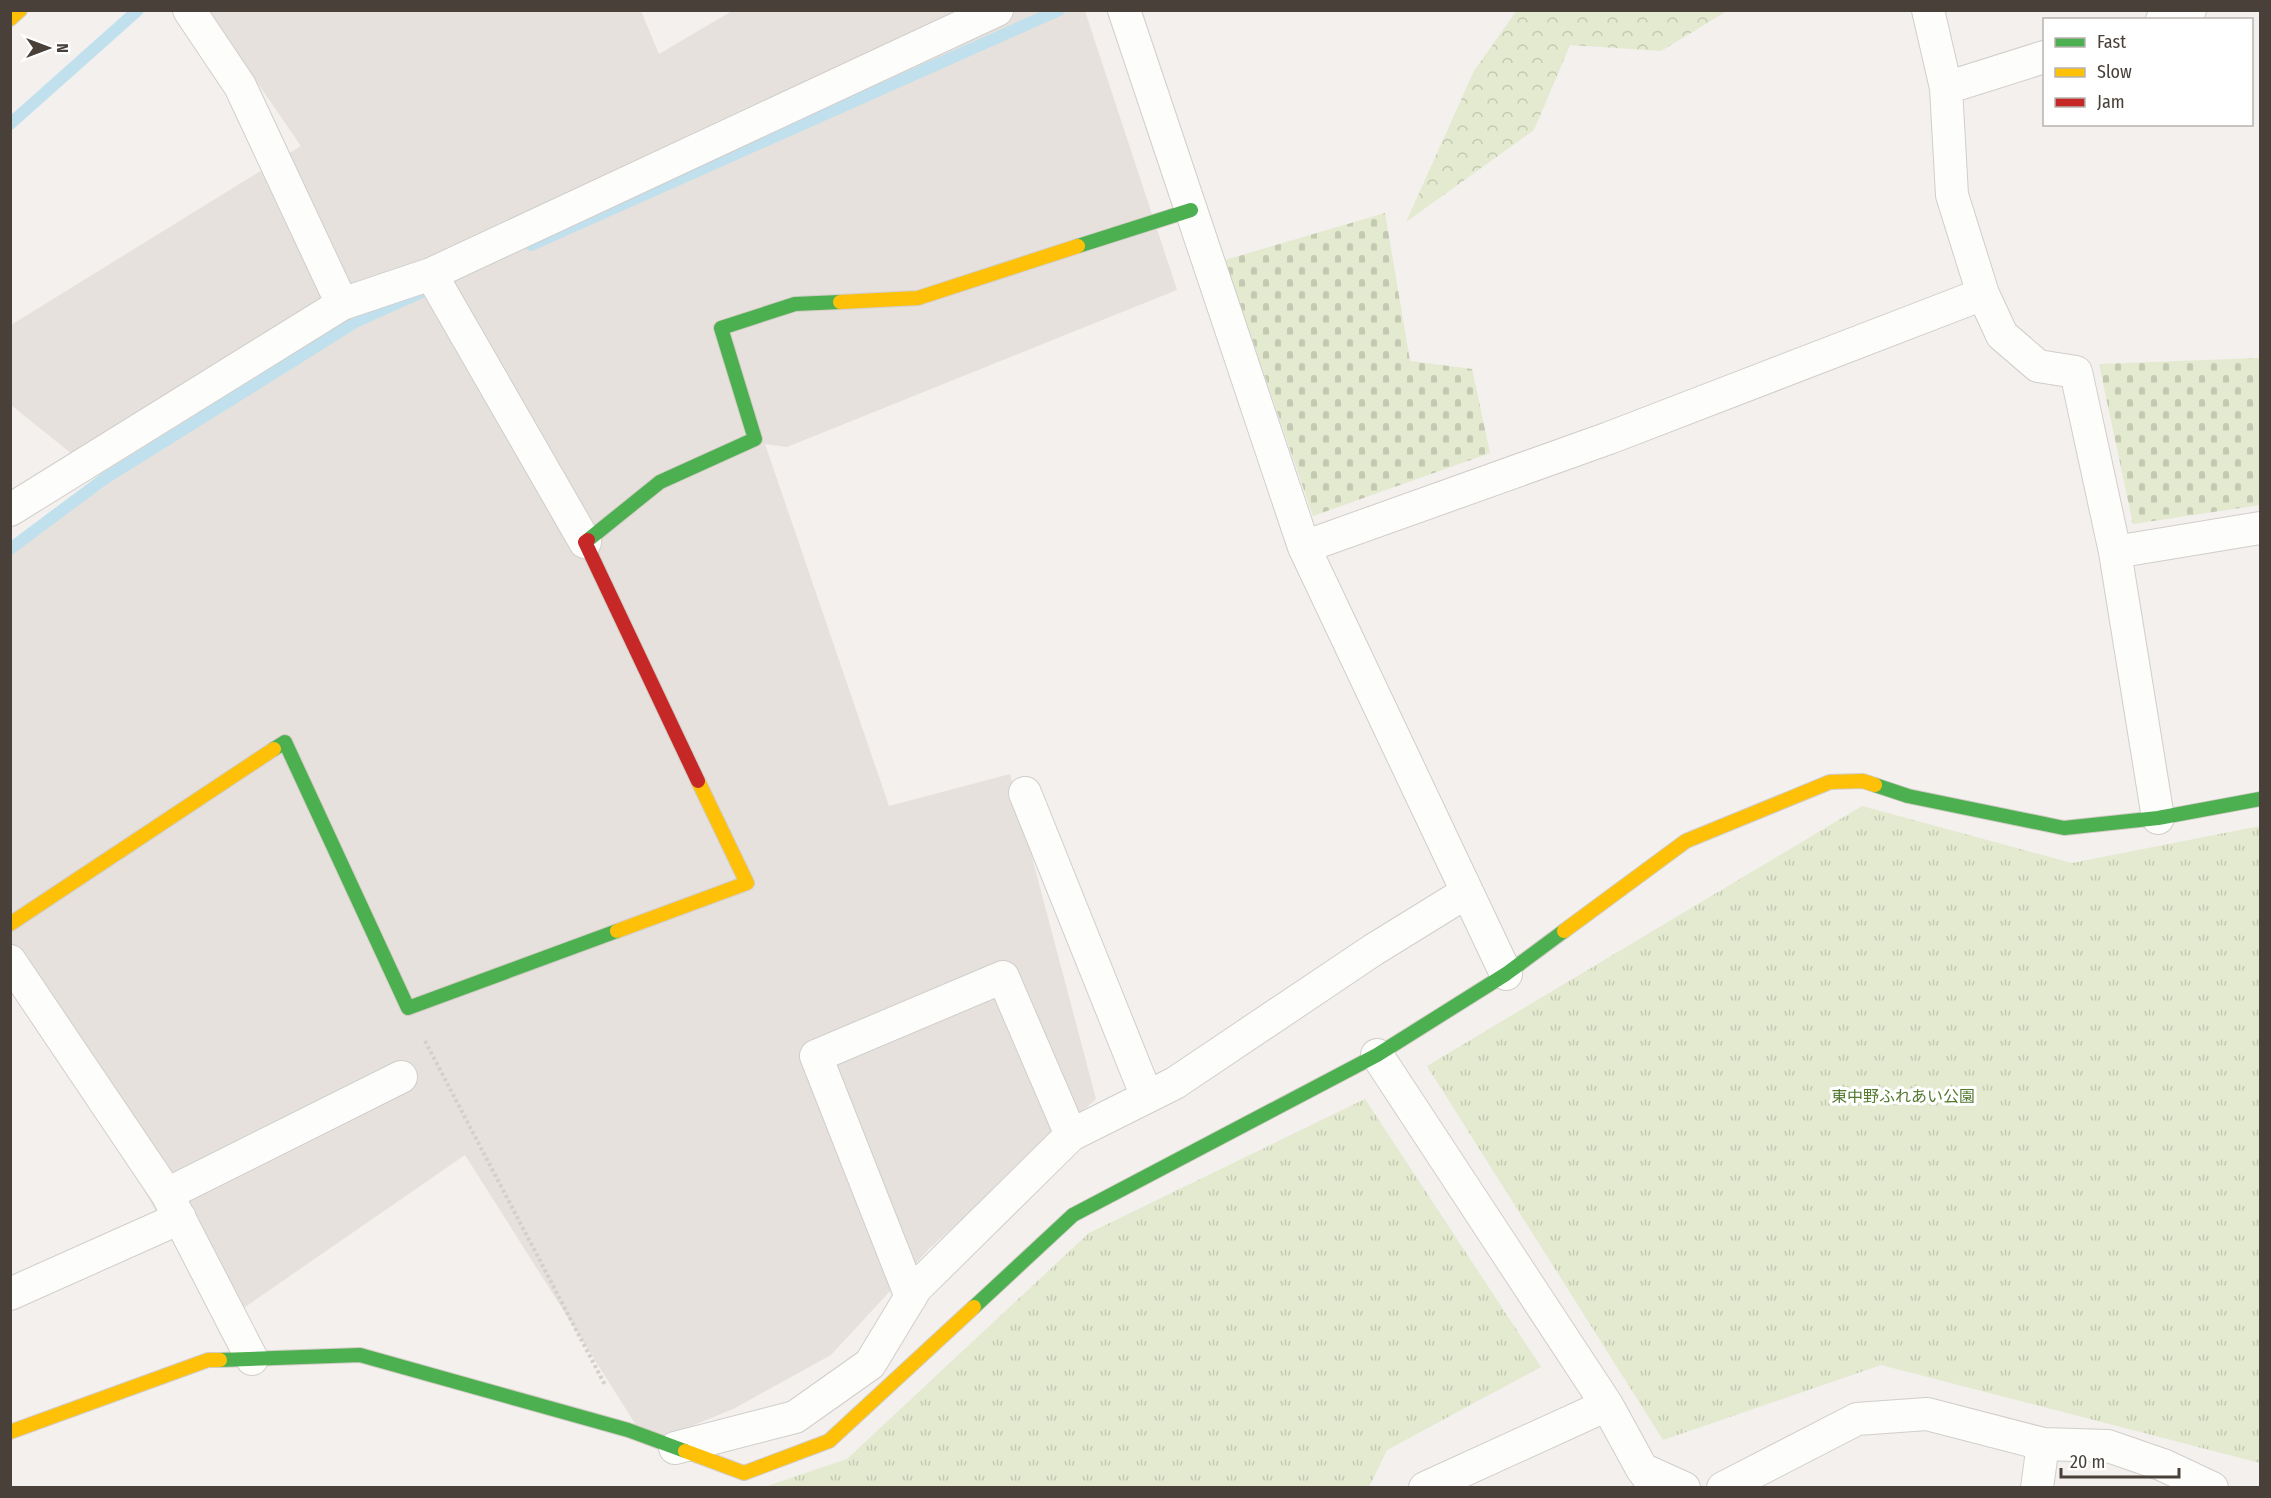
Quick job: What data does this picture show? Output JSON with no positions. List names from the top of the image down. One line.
{"parks":["東中野ふれあい公園"],"legend":["Fast","Slow","Jam"],"scale_bar":"20 m","north":"right"}
